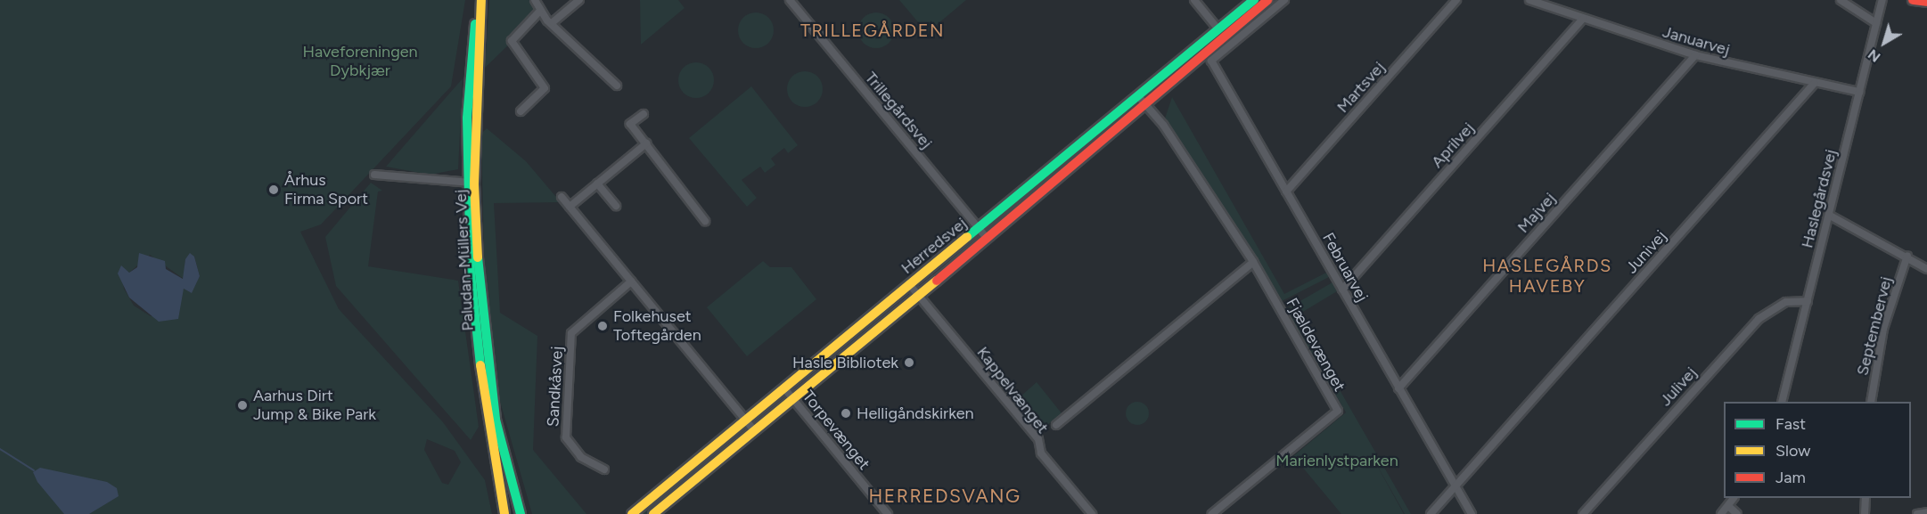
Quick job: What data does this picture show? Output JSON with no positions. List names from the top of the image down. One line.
{"streets":{"street":["Januarvej","Martsvej","Trillegårdsvej","Aprilvej","Haslegårdsvej","Majvej","Herredsvej","Junivej","Paludan-Müllers Vej","Februarvej","Septembervej","Fjældevænget","Sandkåsvej","Julivej","Kappelvænget","Torpevænget"]},"crossings":[["Januarvej","Aprilvej"],["Januarvej","Haslegårdsvej"],["Januarvej","Majvej"],["Januarvej","Junivej"],["Martsvej","Februarvej"],["Trillegårdsvej","Herredsvej"],["Aprilvej","Februarvej"],["Haslegårdsvej","Julivej"],["Majvej","Februarvej"],["Herredsvej","Fjældevænget"],["Herredsvej","Kappelvænget"],["Herredsvej","Torpevænget"],["Junivej","Februarvej"]],"districts":["TRILLEGÅRDEN","HASLEGÅRDS HAVEBY","HERREDSVANG"],"parks":["Haveforeningen Dybkjær","Marienlystparken"],"places":["Århus Firma Sport","Folkehuset Toftegården","Hasle Bibliotek","Aarhus Dirt Jump & Bike Park","Helligåndskirken"],"legend":["Fast","Slow","Jam"],"north":"bottom left"}
